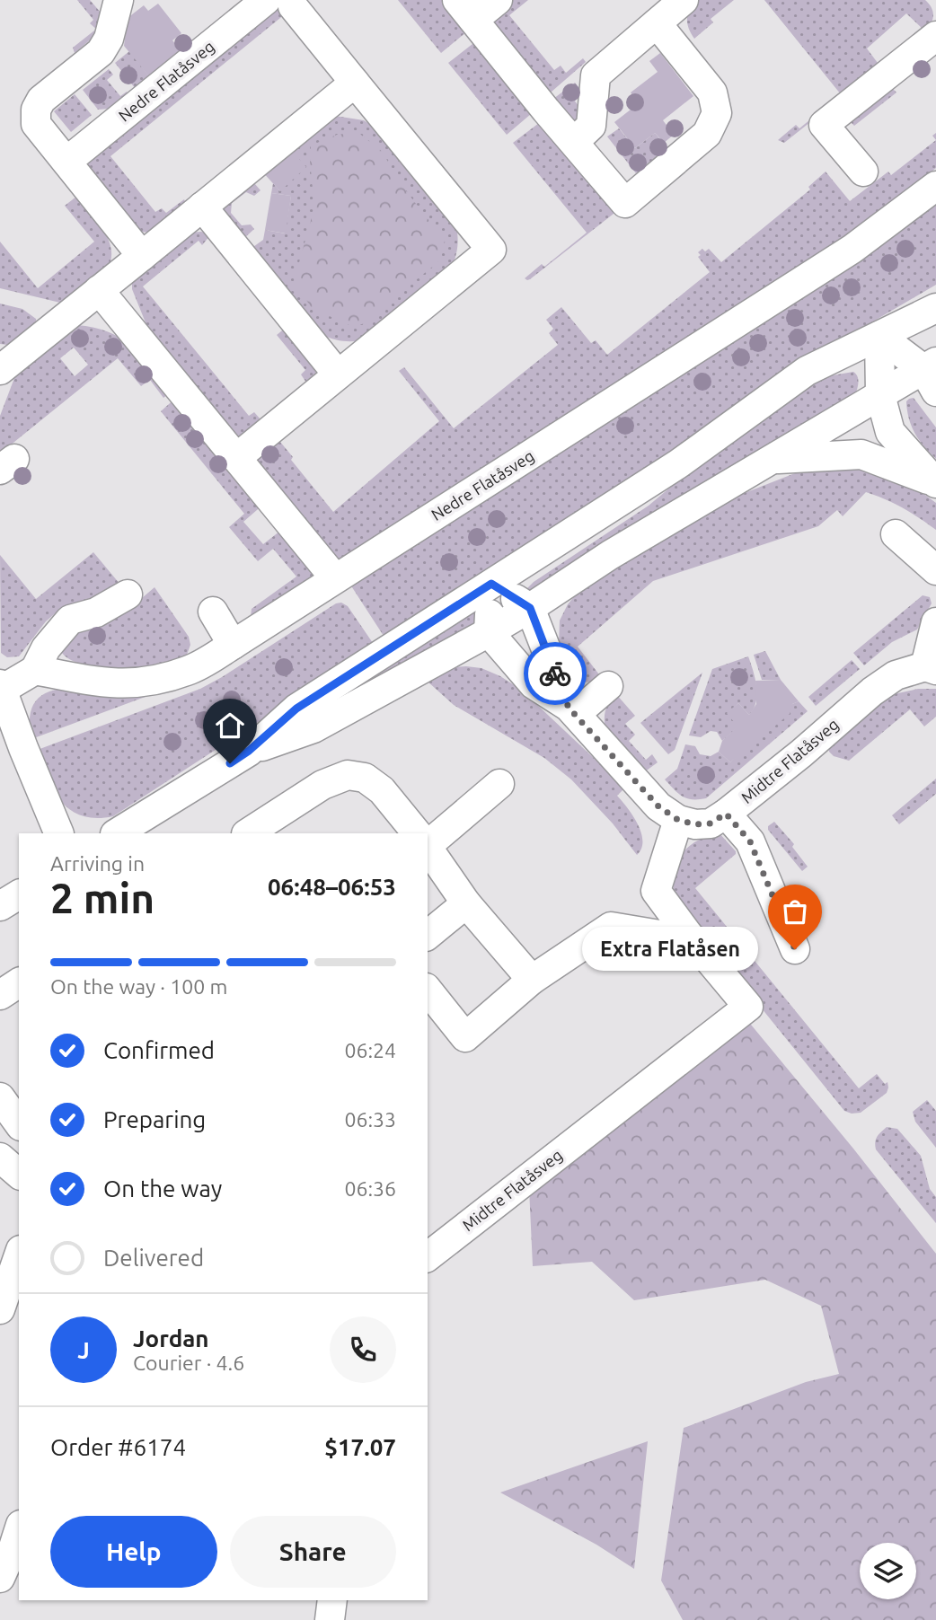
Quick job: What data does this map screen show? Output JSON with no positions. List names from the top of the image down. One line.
{"streets":{"street":["Nedre Flatåsveg","Midtre Flatåsveg"]},"places":["Extra Flatåsen"],"page":{"heading":["2 min","Arriving in","06:48–06:53"],"panel":["Jordan","Courier · 4.6","Order #6174","$17.07"],"bubble":"Extra Flatåsen","bar":"On the way · 100 m","list":[["Confirmed","06:24"],["Preparing","06:33"],["On the way","06:36"],"Delivered"],"round":"J","buttons":["Help","Share"]}}
